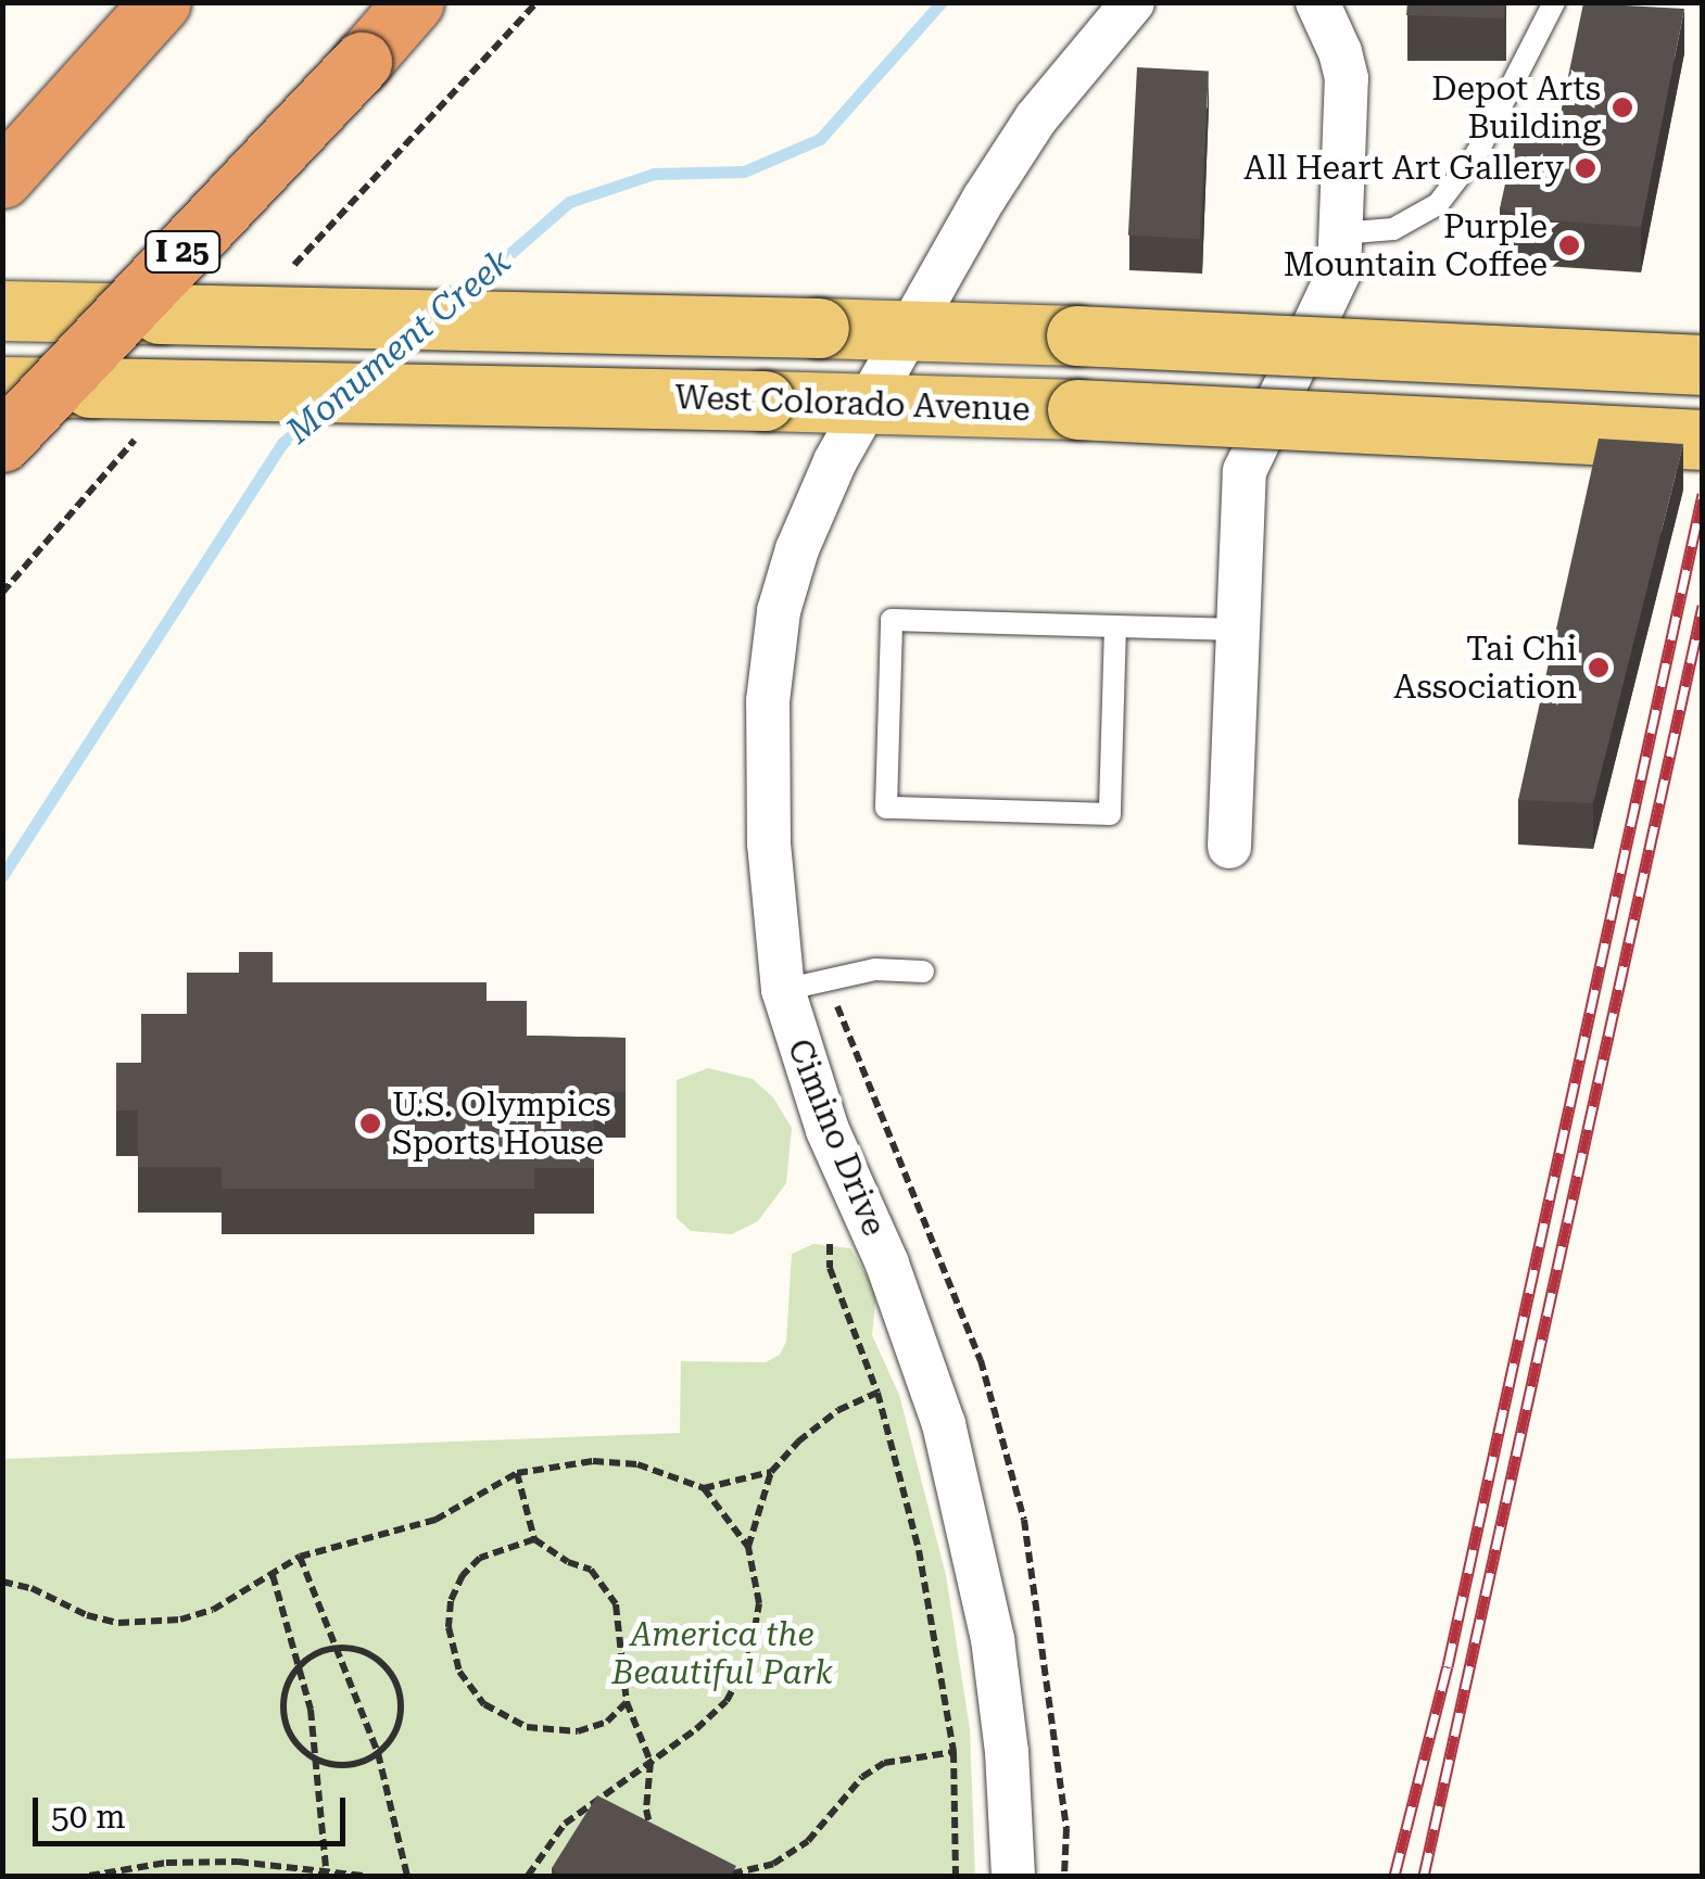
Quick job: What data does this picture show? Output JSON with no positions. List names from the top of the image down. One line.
{"streets":{"highway":["I 25"],"main road":["West Colorado Avenue"],"street":["Cimino Drive"]},"crossings":[["West Colorado Avenue","Cimino Drive"]],"water":["Monument Creek"],"parks":["America the Beautiful Park"],"places":["Depot Arts Building","All Heart Art Gallery","Purple Mountain Coffee","Tai Chi Association","U.S. Olympics Sports House"],"scale_bar":"50 m"}
